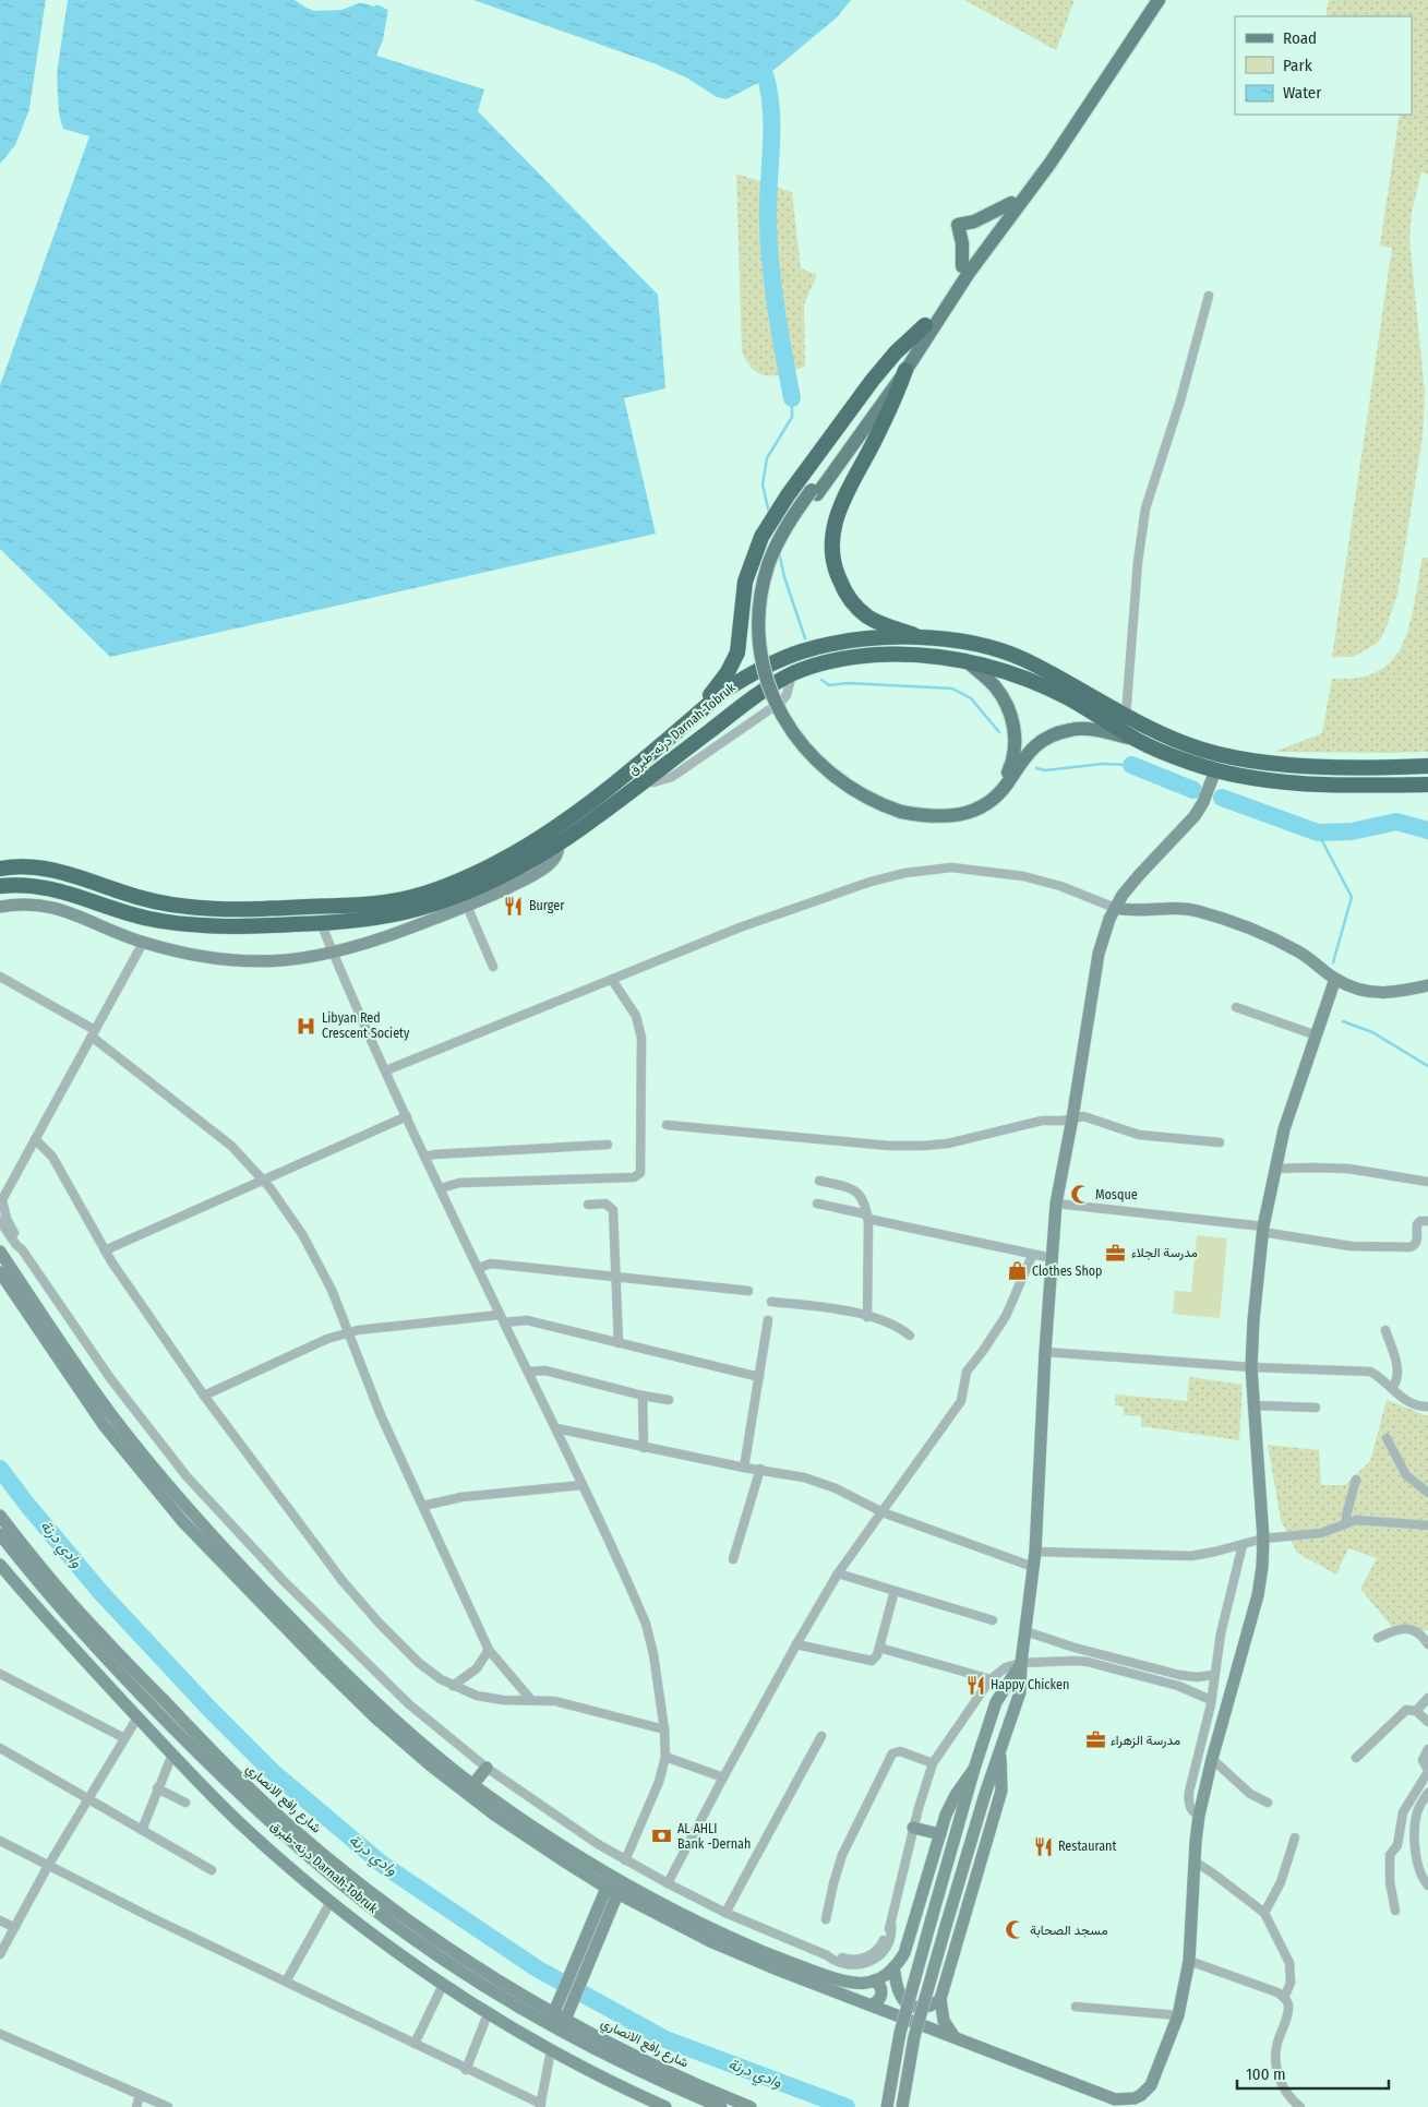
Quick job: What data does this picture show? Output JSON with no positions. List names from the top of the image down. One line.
{"streets":{"highway":["درنه-طبرق Darnah-Tobruk"],"street":["شارع رافع الانصاري"]},"crossings":[["درنه-طبرق Darnah-Tobruk","شارع رافع الانصاري"]],"water":["وادي درنة"],"places":{"restaurant":["Burger","Happy Chicken","Restaurant"],"hospital":["Libyan Red Crescent Society"],"mosque":["Mosque","مسجد الصحابة"],"office":["مدرسة الجلاء","مدرسة الزهراء"],"shop":["Clothes Shop"],"bank":["AL AHLI Bank -Dernah"]},"legend":["Road","Park","Water"],"scale_bar":"100 m"}
